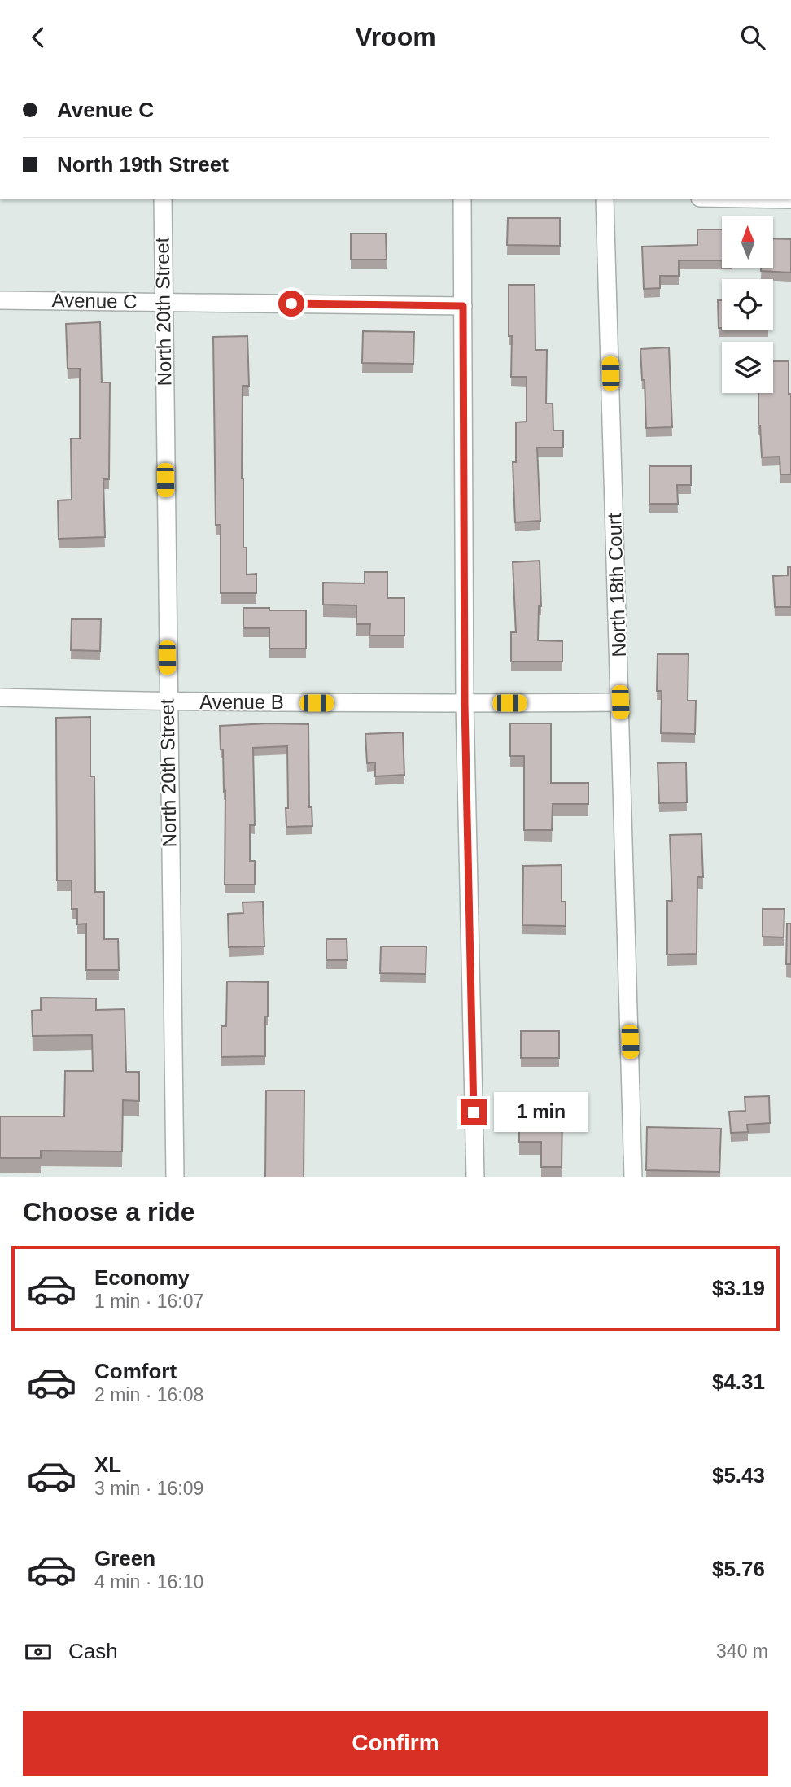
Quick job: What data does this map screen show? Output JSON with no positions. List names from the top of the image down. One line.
{"streets":{"street":["Avenue C","North 20th Street","North 18th Court","Avenue B"]},"crossings":[["Avenue C","North 20th Street"],["North 20th Street","Avenue B"],["North 18th Court","Avenue B"]],"north":"top","page":{"header":"Vroom","banner":["Avenue C","North 19th Street"],"bubble":"1 min","heading":"Choose a ride","list":[{"name":"Economy","note":"1 min · 16:07","value":"$3.19"},{"name":"Comfort","note":"2 min · 16:08","value":"$4.31"},{"name":"XL","note":"3 min · 16:09","value":"$5.43"},{"name":"Green","note":"4 min · 16:10","value":"$5.76"}],"pay":["Cash","340 m"],"buttons":"Confirm"}}
